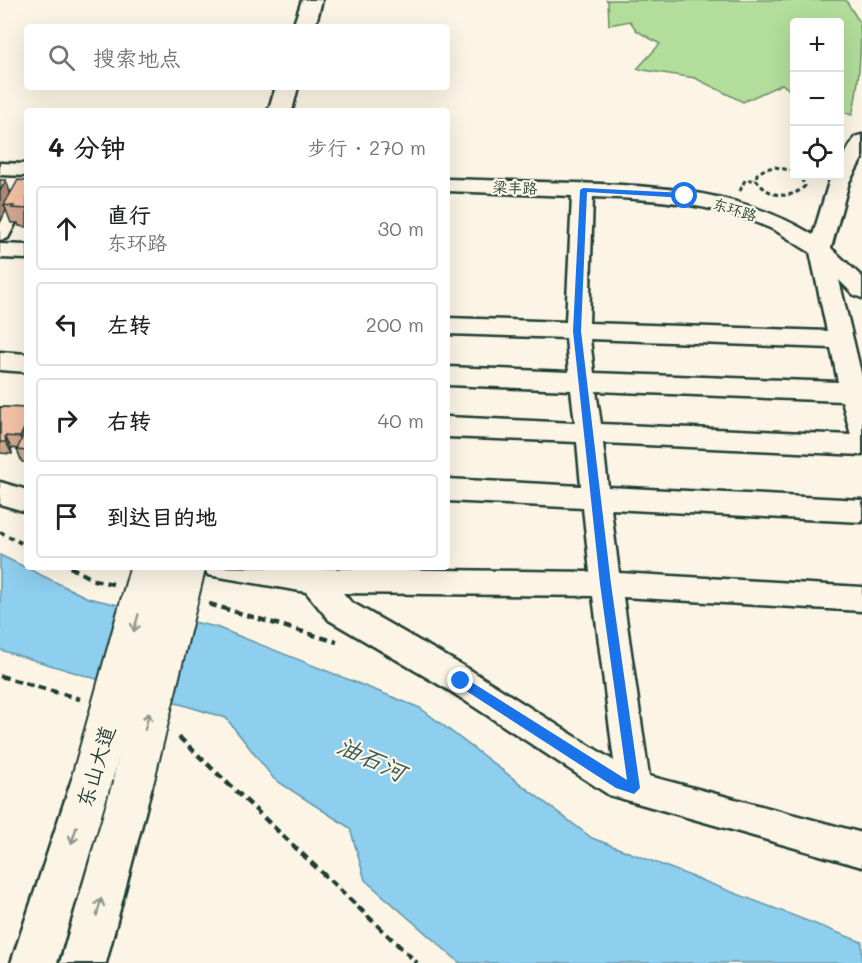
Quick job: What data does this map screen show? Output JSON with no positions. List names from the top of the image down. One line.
{"streets":{"main road":["东山大道"],"street":["梁丰路","东环路"]},"crossings":[["梁丰路","东环路"]],"water":["油石河"],"page":{"map_buttons":["+","−"],"search":"搜索地点","heading":["4 分钟","步行 · 270 m"],"list":[["直行","东环路","30 m"],["左转","200 m"],["右转","40 m"],"到达目的地"]}}
